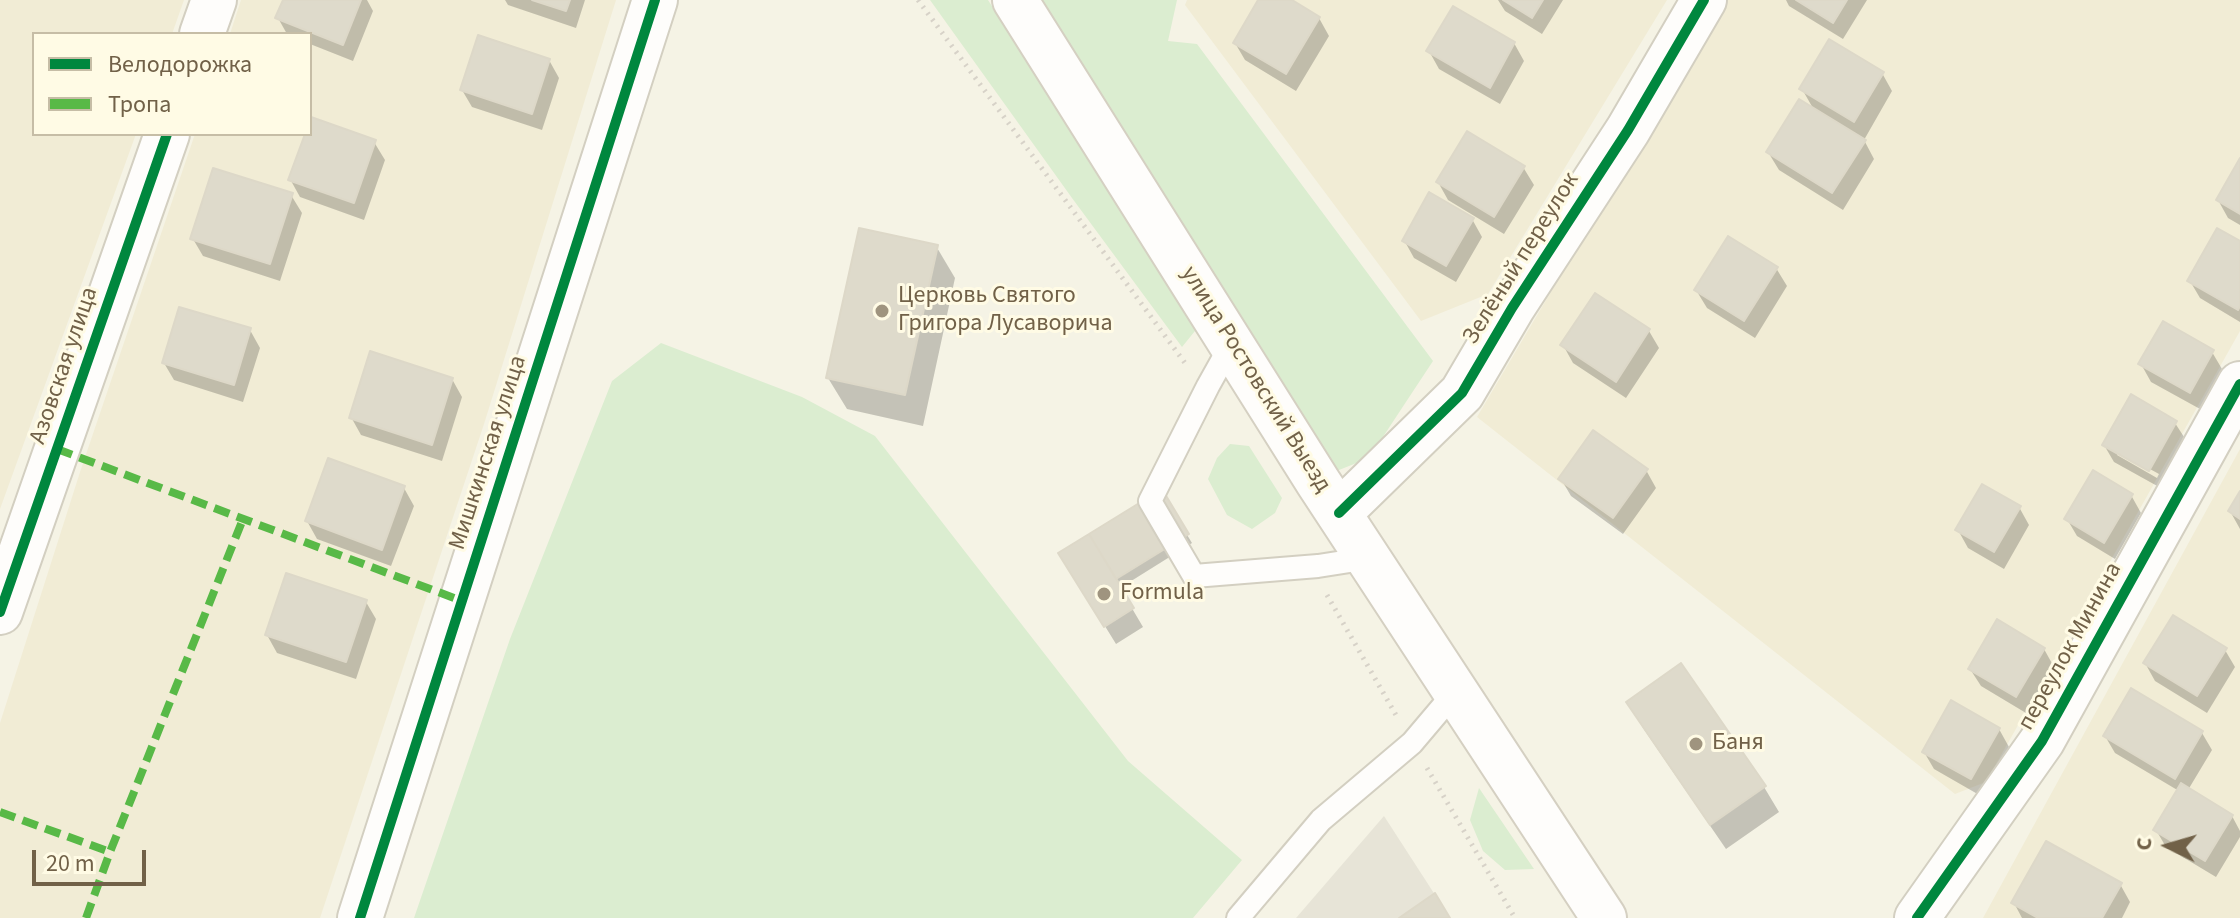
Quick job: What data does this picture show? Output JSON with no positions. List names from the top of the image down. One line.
{"streets":{"street":["Зелёный переулок","Азовская улица","улица Ростовский Выезд","Мишкинская улица","переулок Минина"]},"crossings":[["Зелёный переулок","улица Ростовский Выезд"]],"places":["Церковь Святого Григора Лусаворича","Formula","Баня"],"legend":["Велодорожка","Тропа"],"scale_bar":"20 m","north":"left"}
